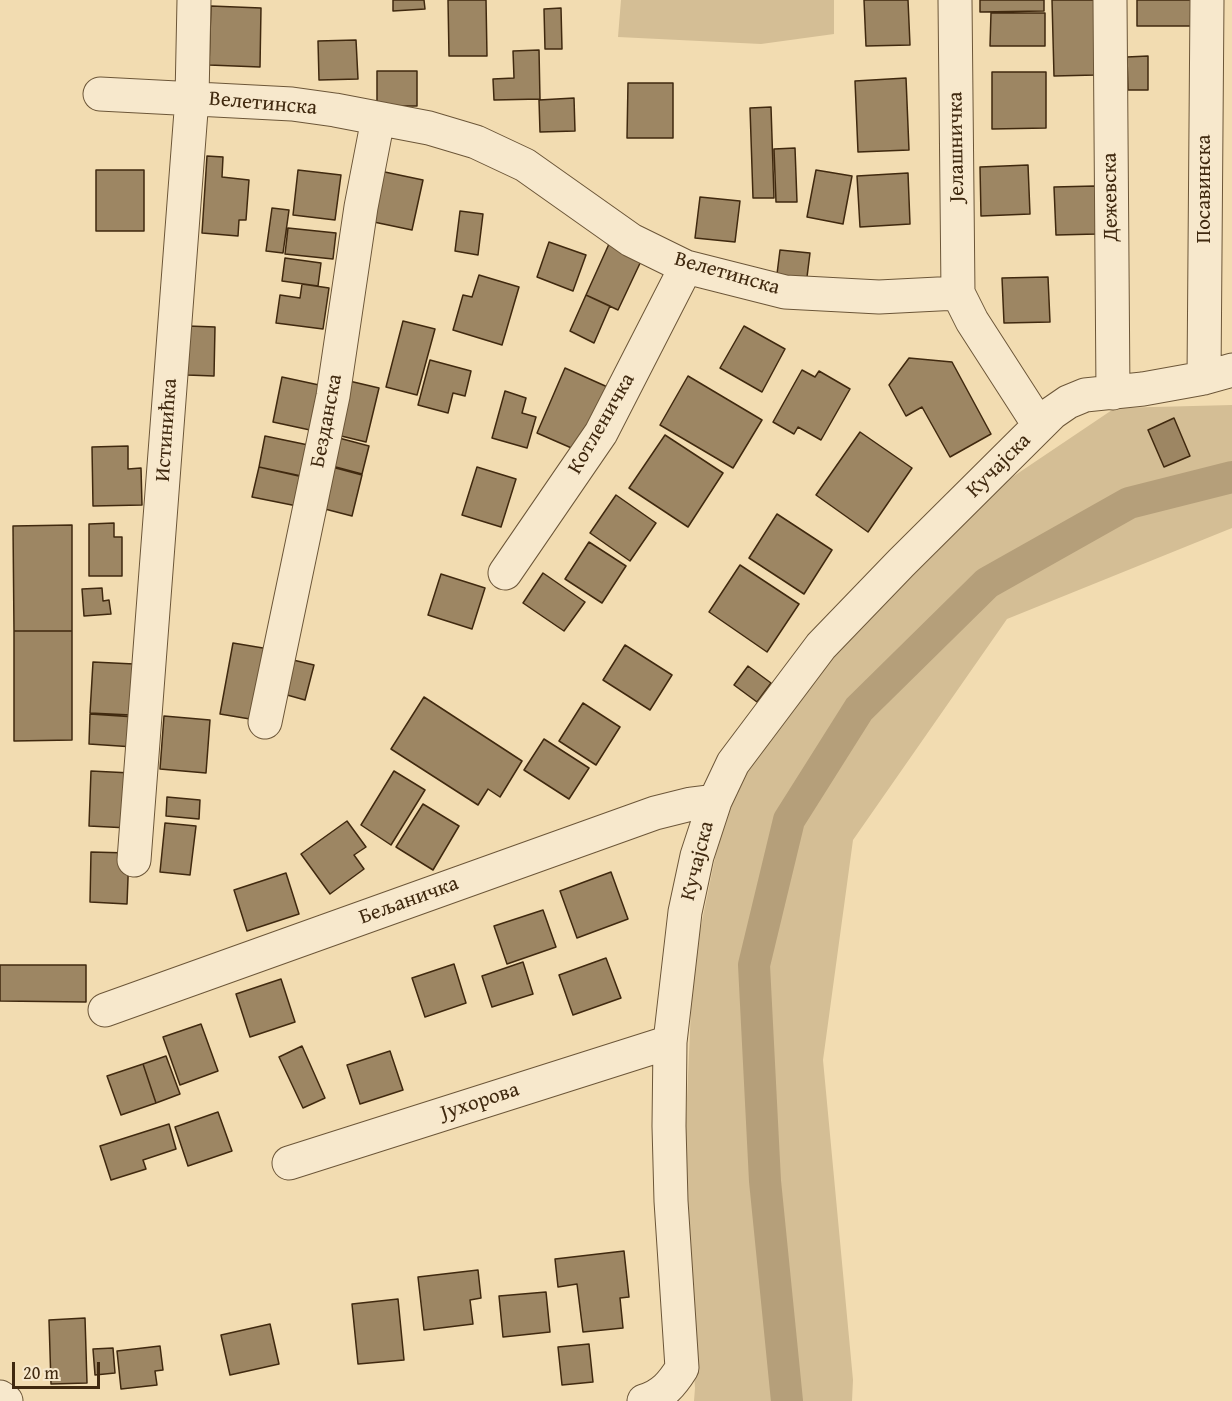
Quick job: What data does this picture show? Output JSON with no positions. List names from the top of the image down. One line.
{"streets":{"street":["Велетинска","Јелашничка","Посавинска","Дежевска","Безданска","Котленичка","Истинићка","Кучајска","Бељаничка","Јухорова"]},"crossings":[["Велетинска","Јелашничка"],["Велетинска","Безданска"],["Велетинска","Котленичка"],["Велетинска","Истинићка"],["Кучајска","Бељаничка"],["Кучајска","Јухорова"]],"scale_bar":"20 m"}
